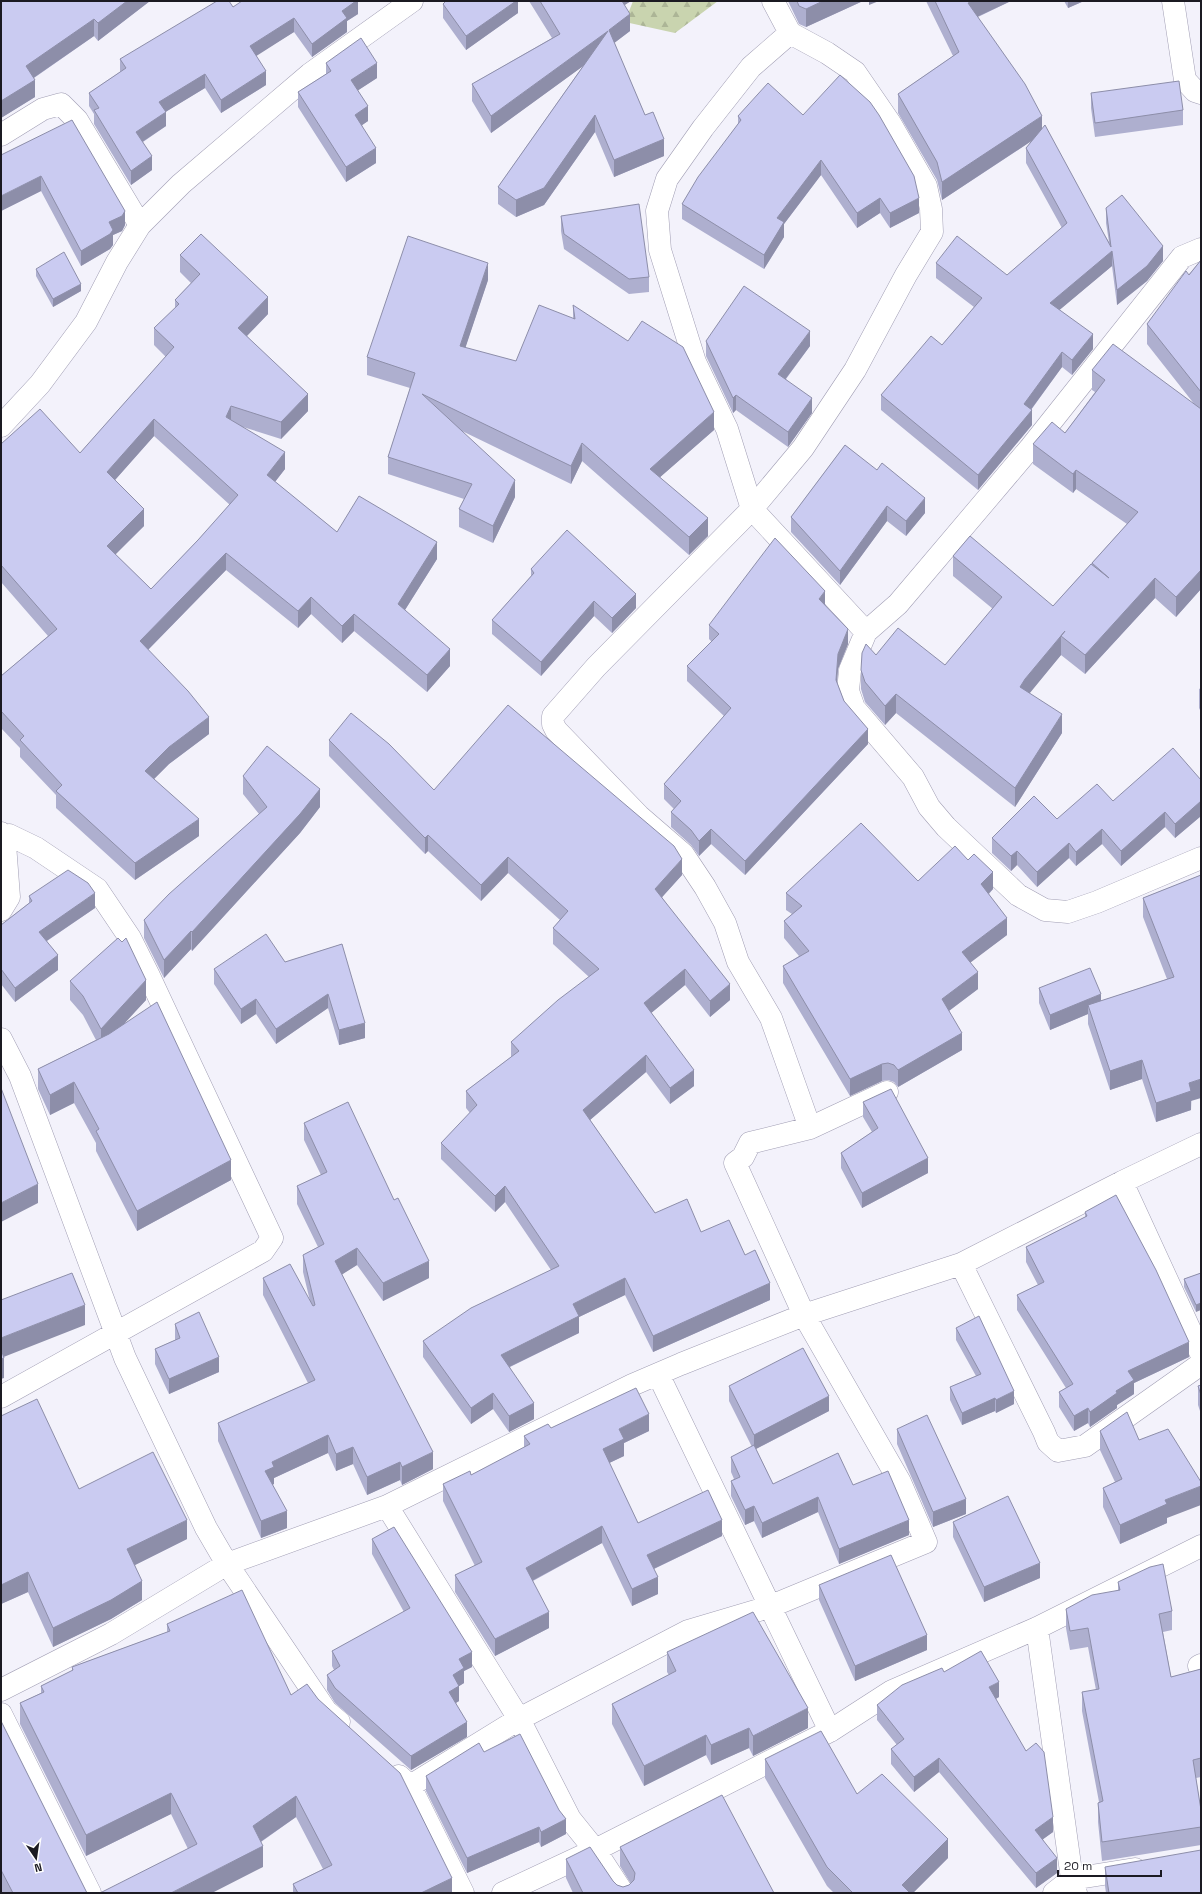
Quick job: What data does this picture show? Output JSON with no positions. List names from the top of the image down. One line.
{"scale_bar":"20 m","north":"bottom"}
